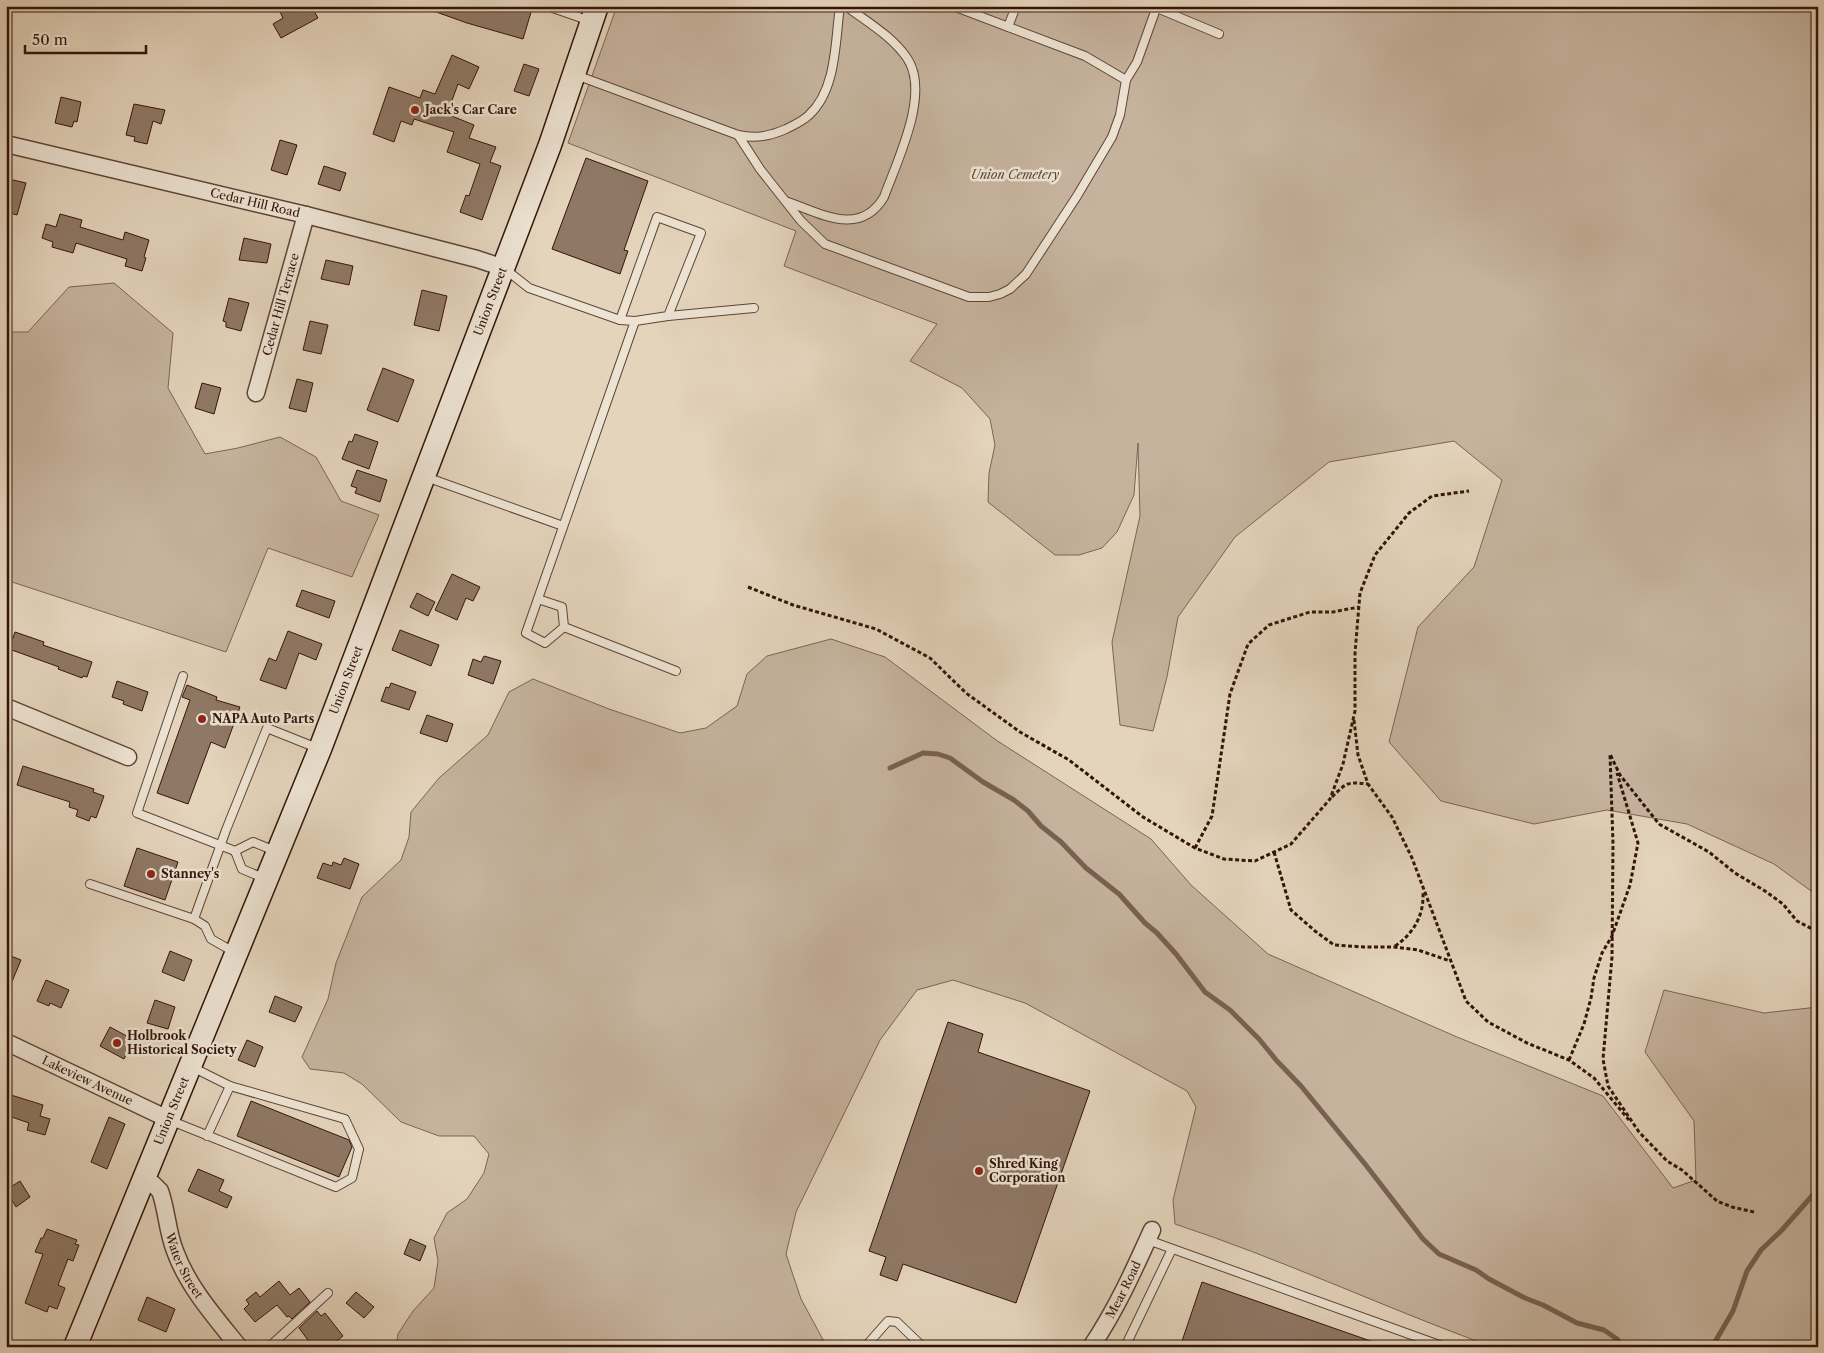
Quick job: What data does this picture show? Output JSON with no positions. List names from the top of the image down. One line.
{"streets":{"main road":["Union Street"],"street":["Cedar Hill Road","Cedar Hill Terrace","Lakeview Avenue","Water Street","Mear Road"]},"crossings":[["Cedar Hill Road","Union Street"],["Cedar Hill Road","Cedar Hill Terrace"],["Union Street","Lakeview Avenue"],["Union Street","Water Street"]],"parks":["Union Cemetery"],"places":["Jack's Car Care","NAPA Auto Parts","Stanney's","Holbrook Historical Society","Shred King Corporation"],"scale_bar":"50 m"}
